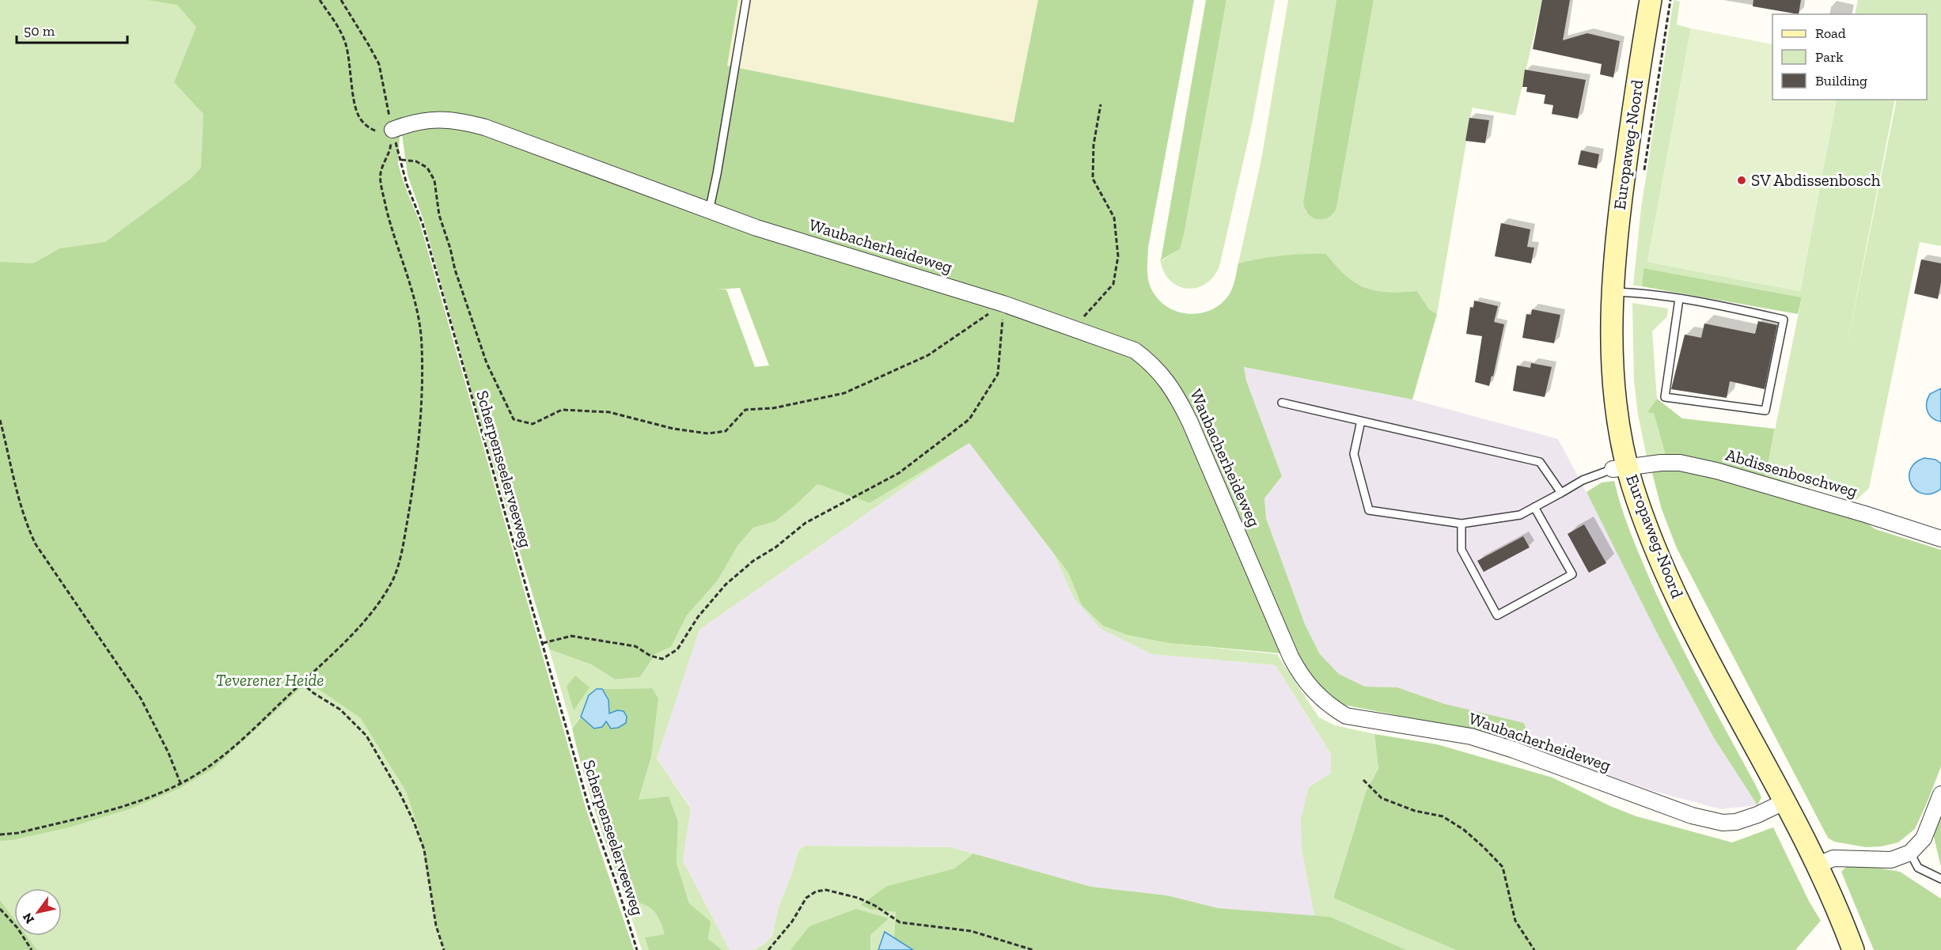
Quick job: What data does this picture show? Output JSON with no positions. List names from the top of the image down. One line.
{"streets":{"street":["Europaweg-Noord","Waubacherheideweg","Abdissenboschweg"],"path":["Scherpenseelerveeweg"]},"crossings":[["Europaweg-Noord","Waubacherheideweg"],["Europaweg-Noord","Abdissenboschweg"],["Waubacherheideweg","Scherpenseelerveeweg"]],"parks":["Teverener Heide"],"places":["SV Abdissenbosch"],"legend":["Road","Park","Building"],"scale_bar":"50 m","north":"bottom left"}
